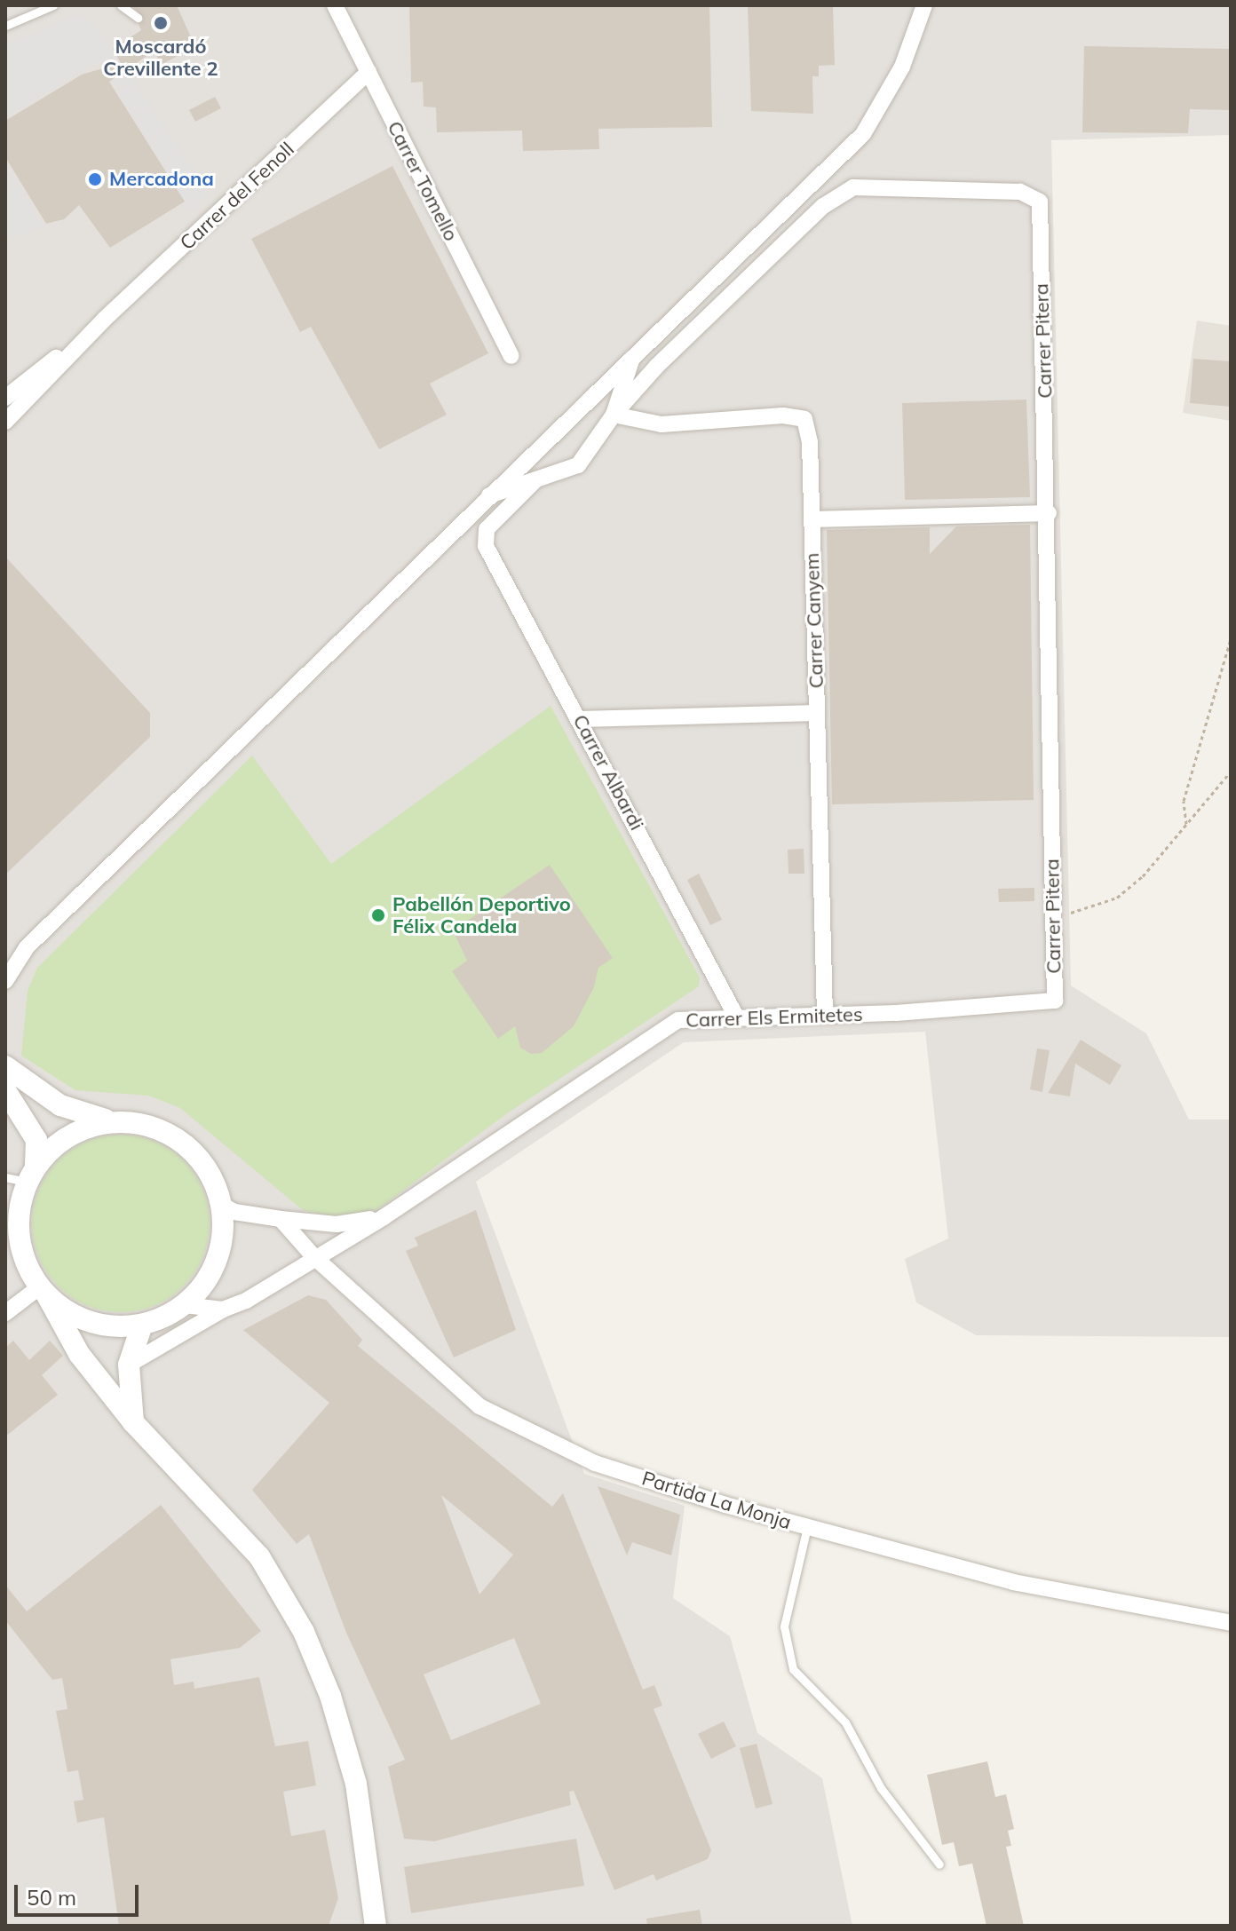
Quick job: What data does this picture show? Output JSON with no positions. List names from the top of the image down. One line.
{"streets":{"street":["Carrer Tomello","Carrer del Fenoll","Carrer Pitera","Carrer Canyem","Carrer Albardi","Carrer Els Ermitetes","Partida La Monja"]},"crossings":[["Carrer Tomello","Carrer del Fenoll"],["Carrer Pitera","Carrer Canyem"],["Carrer Pitera","Carrer Els Ermitetes"],["Carrer Canyem","Carrer Els Ermitetes"],["Carrer Albardi","Carrer Els Ermitetes"],["Carrer Els Ermitetes","Partida La Monja"]],"places":["Moscardó Crevillente 2","Mercadona","Pabellón Deportivo Félix Candela"],"scale_bar":"50 m"}
